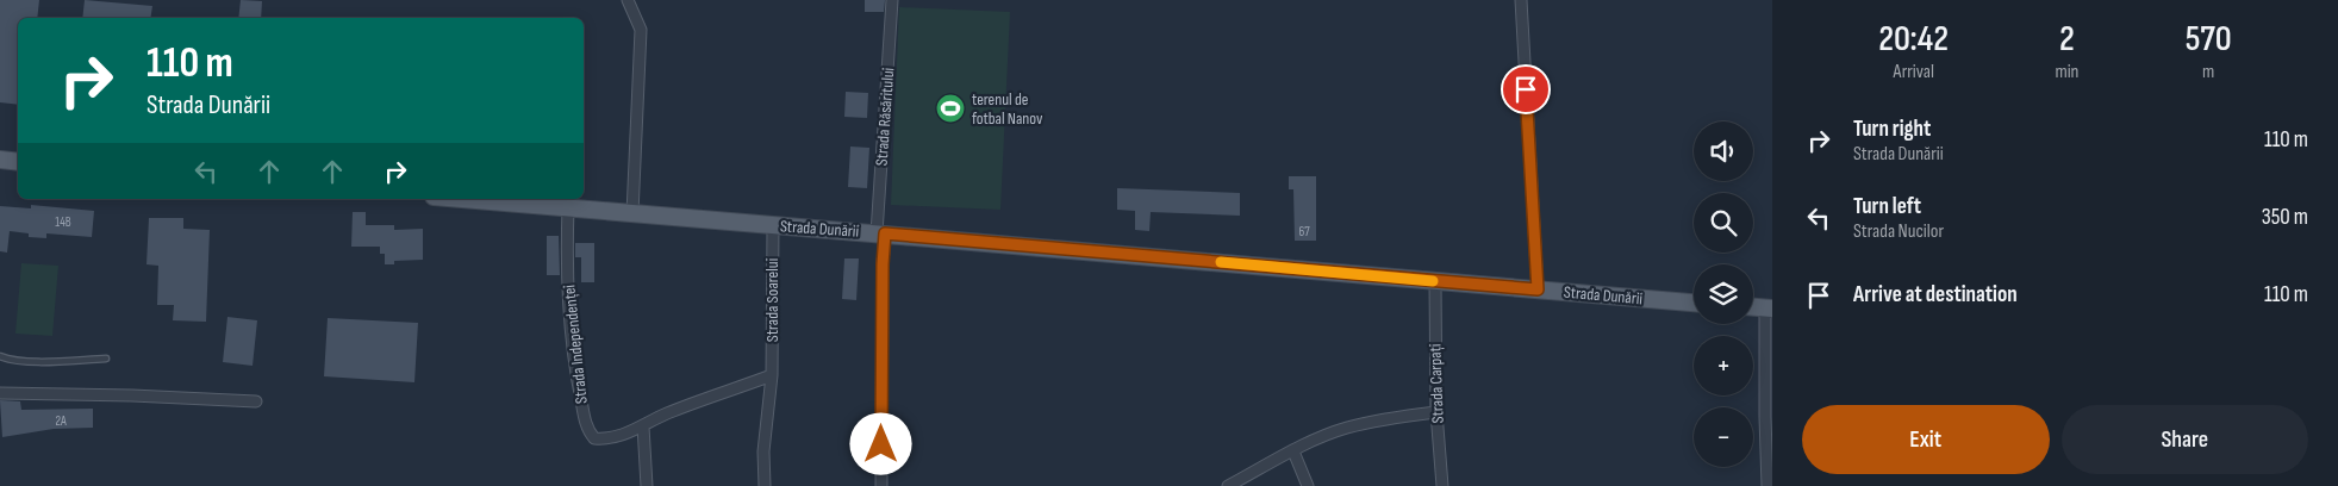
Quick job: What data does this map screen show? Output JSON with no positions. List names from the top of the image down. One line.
{"streets":{"main road":["Strada Dunării"],"street":["Strada Răsăritului","Strada Soarelui","Strada Independenței","Strada Carpați"]},"crossings":[["Strada Răsăritului","Strada Dunării"],["Strada Dunării","Strada Soarelui"],["Strada Dunării","Strada Independenței"],["Strada Dunării","Strada Carpați"]],"places":{"sports":["terenul de fotbal Nanov"]},"house_numbers":["14B","67","2A"],"page":{"eta":["20:42","Arrival","2","min","570","m"],"turn":["110 m","Strada Dunării"],"list":[{"name":"Turn right","note":"Strada Dunării","value":"110 m"},{"name":"Turn left","note":"Strada Nucilor","value":"350 m"},{"name":"Arrive at destination","value":"110 m"}],"map_buttons":["+","−"],"buttons":["Exit","Share"]}}
